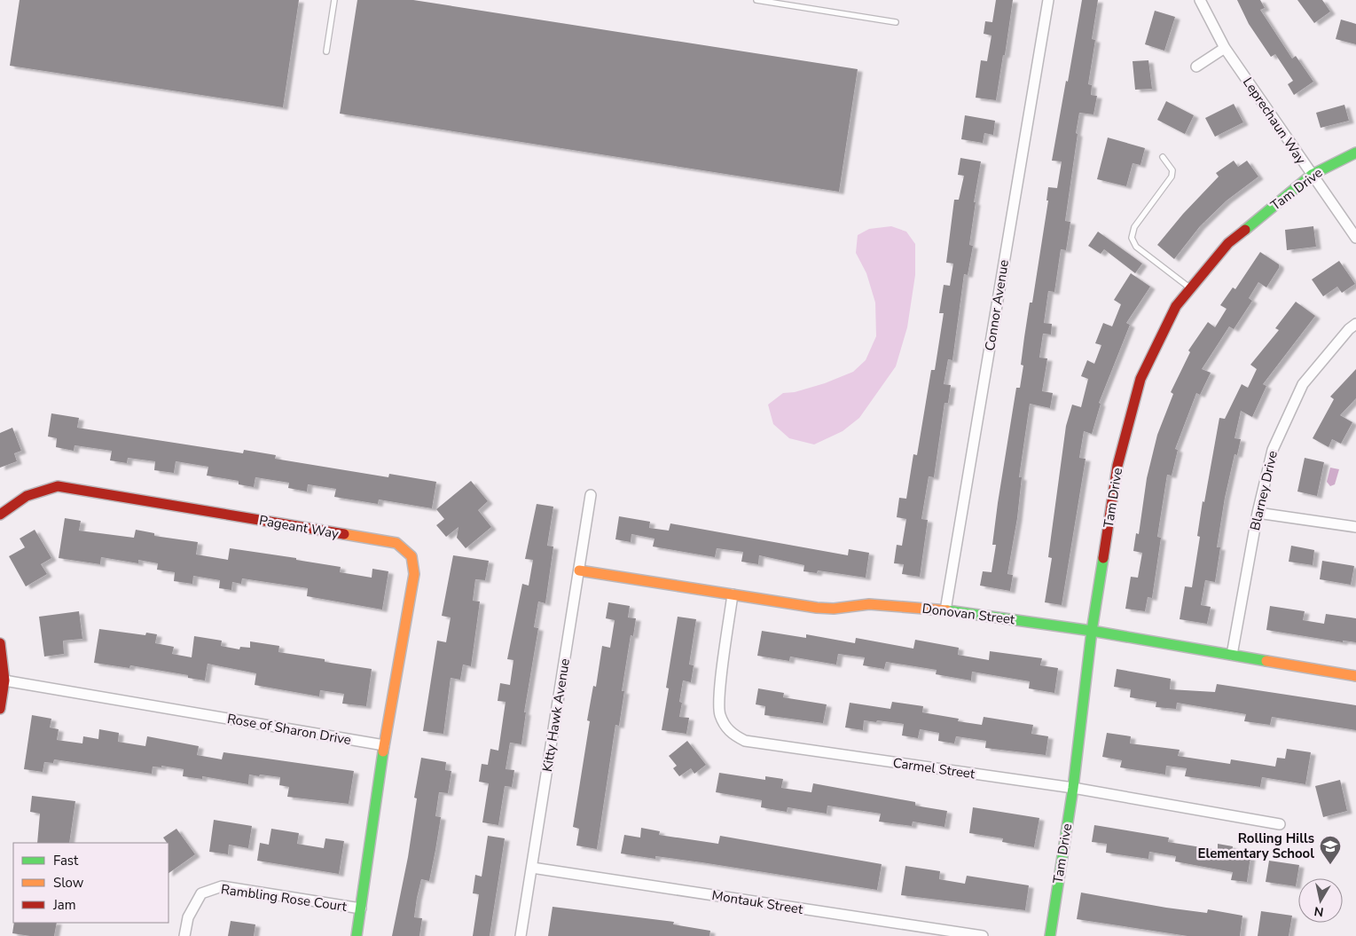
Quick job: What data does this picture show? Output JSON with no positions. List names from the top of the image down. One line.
{"streets":{"street":["Leprechaun Way","Tam Drive","Connor Avenue","Blarney Drive","Pageant Way","Donovan Street","Kitty Hawk Avenue","Rose of Sharon Drive","Carmel Street","Rambling Rose Court","Montauk Street"]},"crossings":[["Leprechaun Way","Tam Drive"],["Tam Drive","Donovan Street"],["Tam Drive","Carmel Street"],["Connor Avenue","Donovan Street"],["Blarney Drive","Donovan Street"],["Pageant Way","Rose of Sharon Drive"],["Donovan Street","Kitty Hawk Avenue"],["Donovan Street","Carmel Street"],["Kitty Hawk Avenue","Montauk Street"]],"places":{"school or university":["Rolling Hills Elementary School"]},"legend":["Fast","Slow","Jam"],"north":"bottom"}
